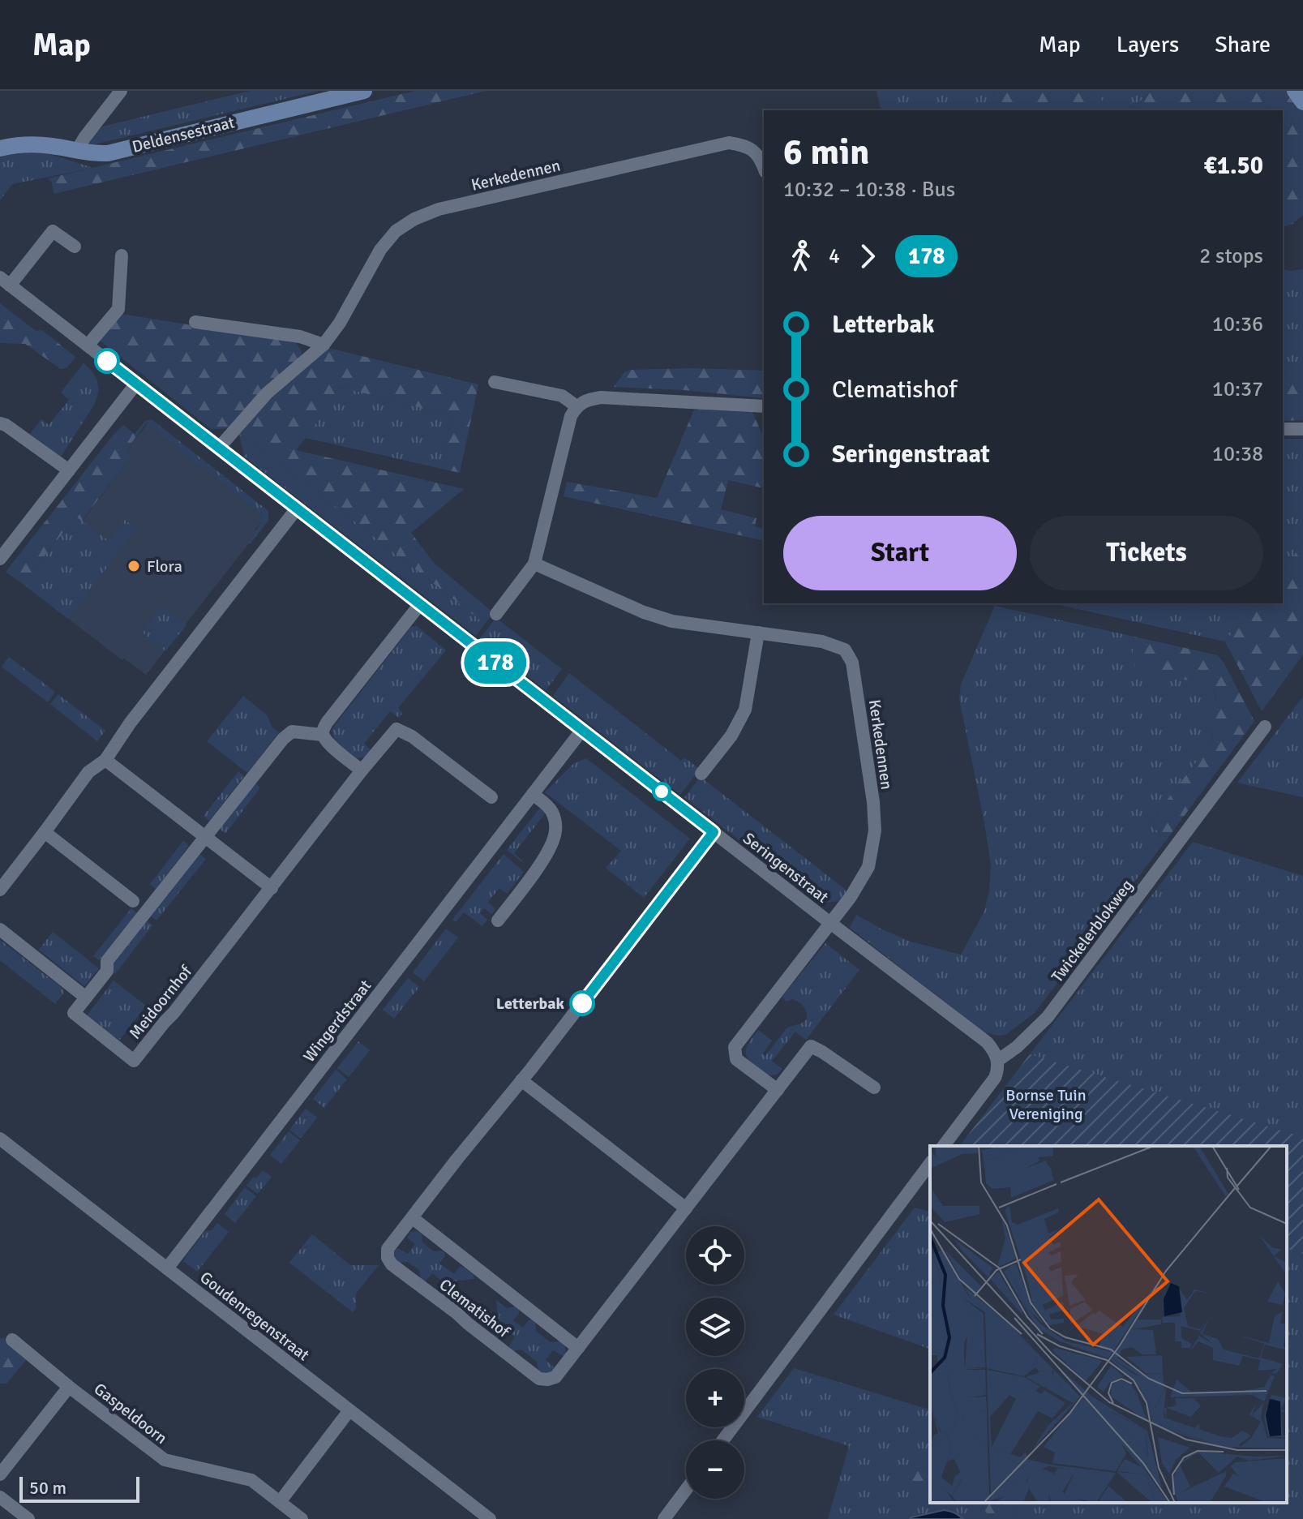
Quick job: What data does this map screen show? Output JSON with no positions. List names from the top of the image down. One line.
{"streets":{"street":["Deldensestraat","Kerkedennen","Seringenstraat","Twickelerblokweg","Meidoornhof","Wingerdstraat","Clematishof","Goudenregenstraat","Gaspeldoorn"]},"crossings":[["Kerkedennen","Seringenstraat"],["Seringenstraat","Twickelerblokweg"],["Seringenstraat","Wingerdstraat"],["Seringenstraat","Clematishof"],["Wingerdstraat","Goudenregenstraat"]],"parks":["Bornse Tuin Vereniging"],"places":["Flora","Letterbak"],"lines":["bus line 178"],"scale_bar":"50 m","page":{"header":"Map","nav":["Map","Layers","Share"],"on_map":"178","heading":["6 min","10:32 – 10:38 · Bus","€1.50"],"legs":["4","178","2 stops"],"list":[{"name":"Letterbak","value":"10:36"},{"name":"Clematishof","value":"10:37"},{"name":"Seringenstraat","value":"10:38"}],"buttons":["Start","Tickets"],"map_buttons":["+","−"],"scale":"50 m"}}
